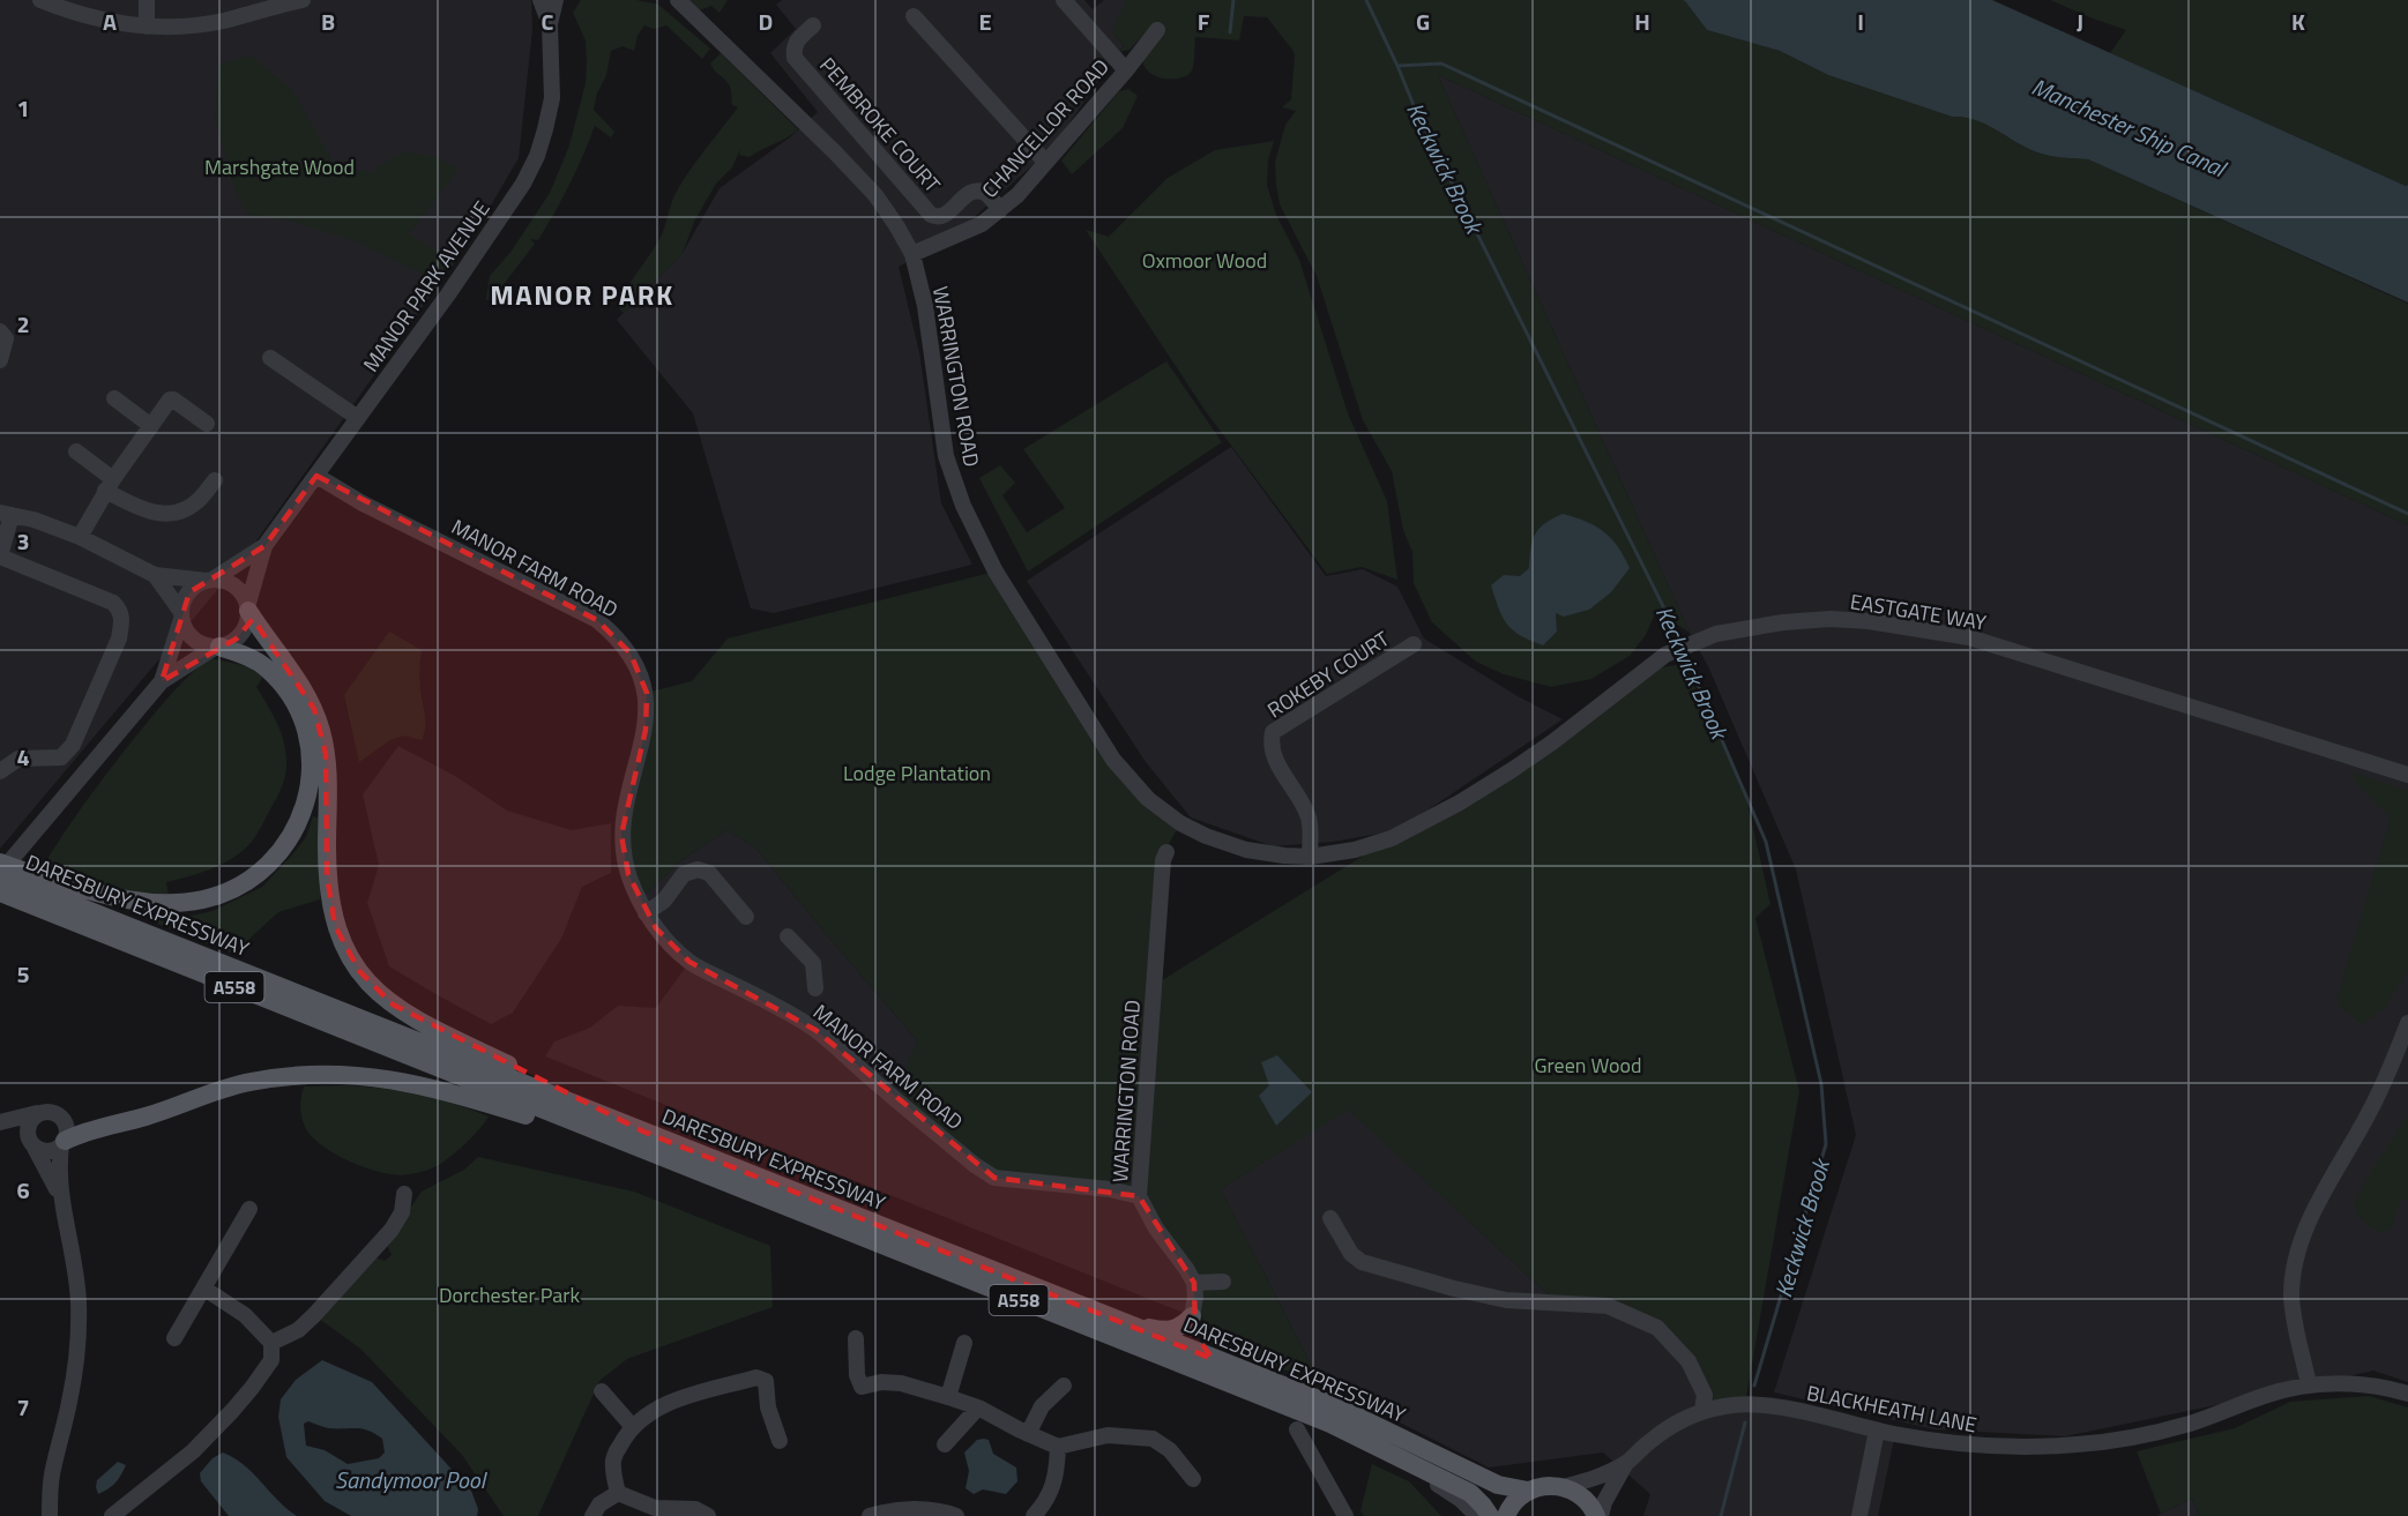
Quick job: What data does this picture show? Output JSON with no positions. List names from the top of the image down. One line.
{"streets":{"main road":["DARESBURY EXPRESSWAY","A558"],"street":["PEMBROKE COURT","CHANCELLOR ROAD","MANOR PARK AVENUE","WARRINGTON ROAD","MANOR FARM ROAD","EASTGATE WAY","ROKEBY COURT","BLACKHEATH LANE"]},"crossings":[["PEMBROKE COURT","CHANCELLOR ROAD"],["CHANCELLOR ROAD","WARRINGTON ROAD"],["MANOR PARK AVENUE","MANOR FARM ROAD"],["WARRINGTON ROAD","MANOR FARM ROAD"],["WARRINGTON ROAD","EASTGATE WAY"],["EASTGATE WAY","ROKEBY COURT"],["DARESBURY EXPRESSWAY","A558"],["A558","BLACKHEATH LANE"]],"districts":["MANOR PARK"],"water":["Manchester Ship Canal","Keckwick Brook","Sandymoor Pool"],"parks":["Marshgate Wood","Oxmoor Wood","Lodge Plantation","Green Wood","Dorchester Park"],"grid":{"columns":["A","B","C","D","E","F","G","H","I","J","K"],"rows":["1","2","3","4","5","6","7"]}}
